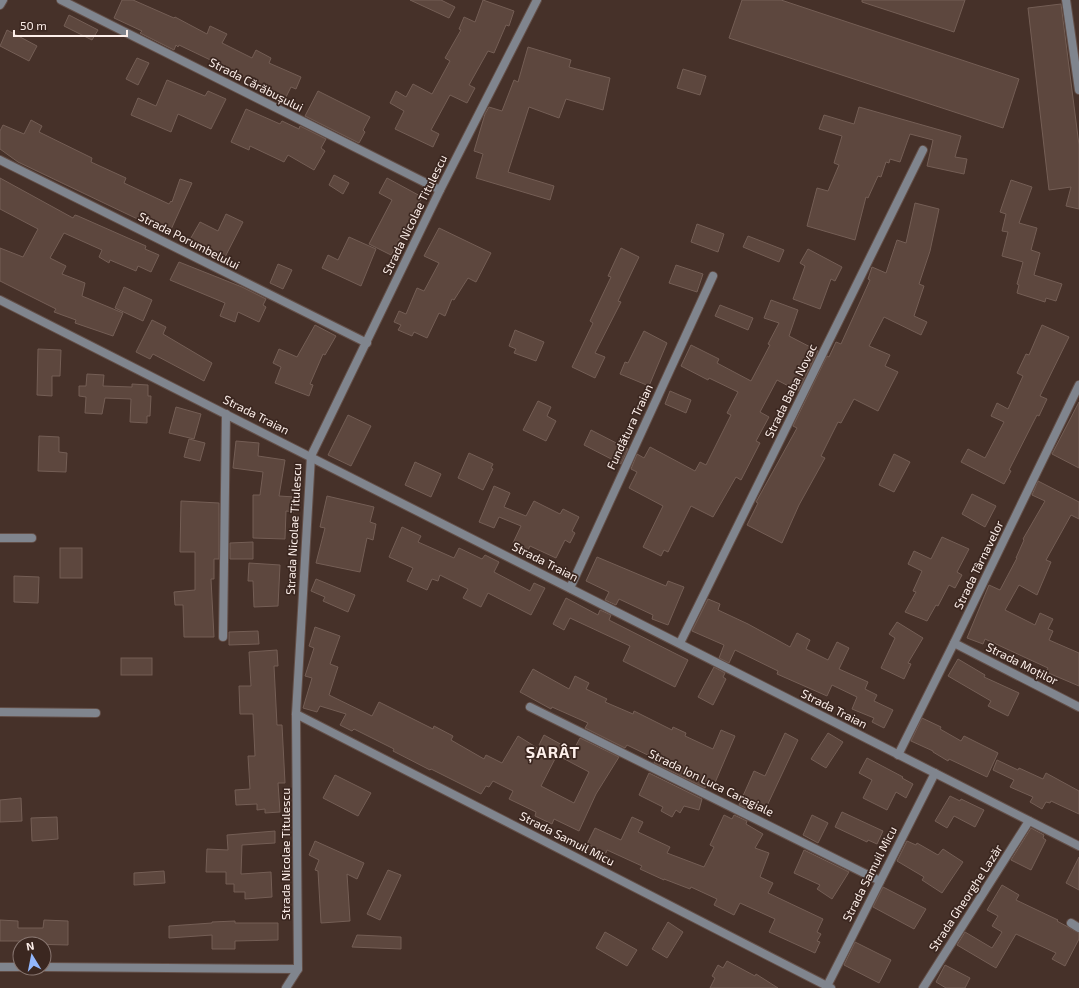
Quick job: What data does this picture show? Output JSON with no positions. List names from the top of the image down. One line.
{"streets":{"street":["Strada Cărăbușului","Strada Nicolae Titulescu","Strada Porumbelului","Strada Baba Novac","Strada Traian","Fundătura Traian","Strada Târnavelor","Strada Moților","Strada Ion Luca Caragiale","Strada Samuil Micu","Strada Gheorghe Lazăr"]},"crossings":[["Strada Cărăbușului","Strada Nicolae Titulescu"],["Strada Nicolae Titulescu","Strada Porumbelului"],["Strada Nicolae Titulescu","Strada Traian"],["Strada Nicolae Titulescu","Strada Samuil Micu"],["Strada Baba Novac","Strada Traian"],["Strada Traian","Fundătura Traian"],["Strada Traian","Strada Târnavelor"],["Strada Traian","Strada Samuil Micu"],["Strada Traian","Strada Gheorghe Lazăr"],["Strada Târnavelor","Strada Moților"],["Strada Ion Luca Caragiale","Strada Samuil Micu"]],"districts":["ȘARÂT"],"scale_bar":"50 m","north":"top"}
